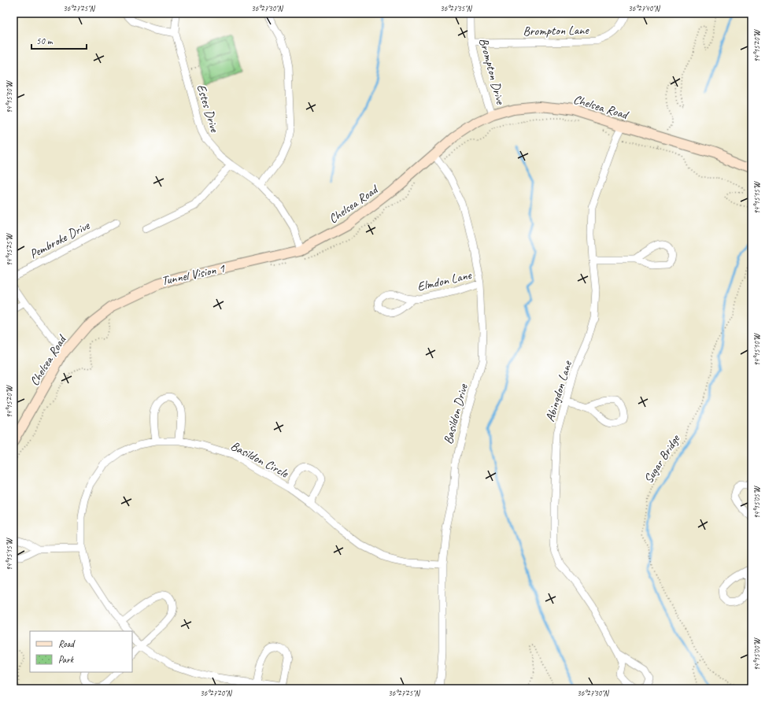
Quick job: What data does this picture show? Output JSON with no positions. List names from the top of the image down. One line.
{"streets":{"street":["Brompton Lane","Brompton Drive","Chelsea Road","Estes Drive","Pembroke Drive","Elmdon Lane","Abingdon Lane","Basildon Drive","Basildon Circle"],"path":["Sugar Bridge"]},"crossings":[["Brompton Lane","Brompton Drive"],["Brompton Drive","Chelsea Road"],["Chelsea Road","Estes Drive"],["Chelsea Road","Abingdon Lane"],["Chelsea Road","Basildon Drive"],["Elmdon Lane","Basildon Drive"],["Basildon Drive","Basildon Circle"]],"legend":["Road","Park"],"scale_bar":"50 m","coordinates":["36°27'25\"N","36°27'30\"N","36°27'35\"N","36°27'40\"N","94°15'20\"W","94°15'30\"W","94°15'15\"W","94°15'25\"W","94°15'10\"W","94°15'05\"W","94°15'00\"W","36°27'20\"N"]}
